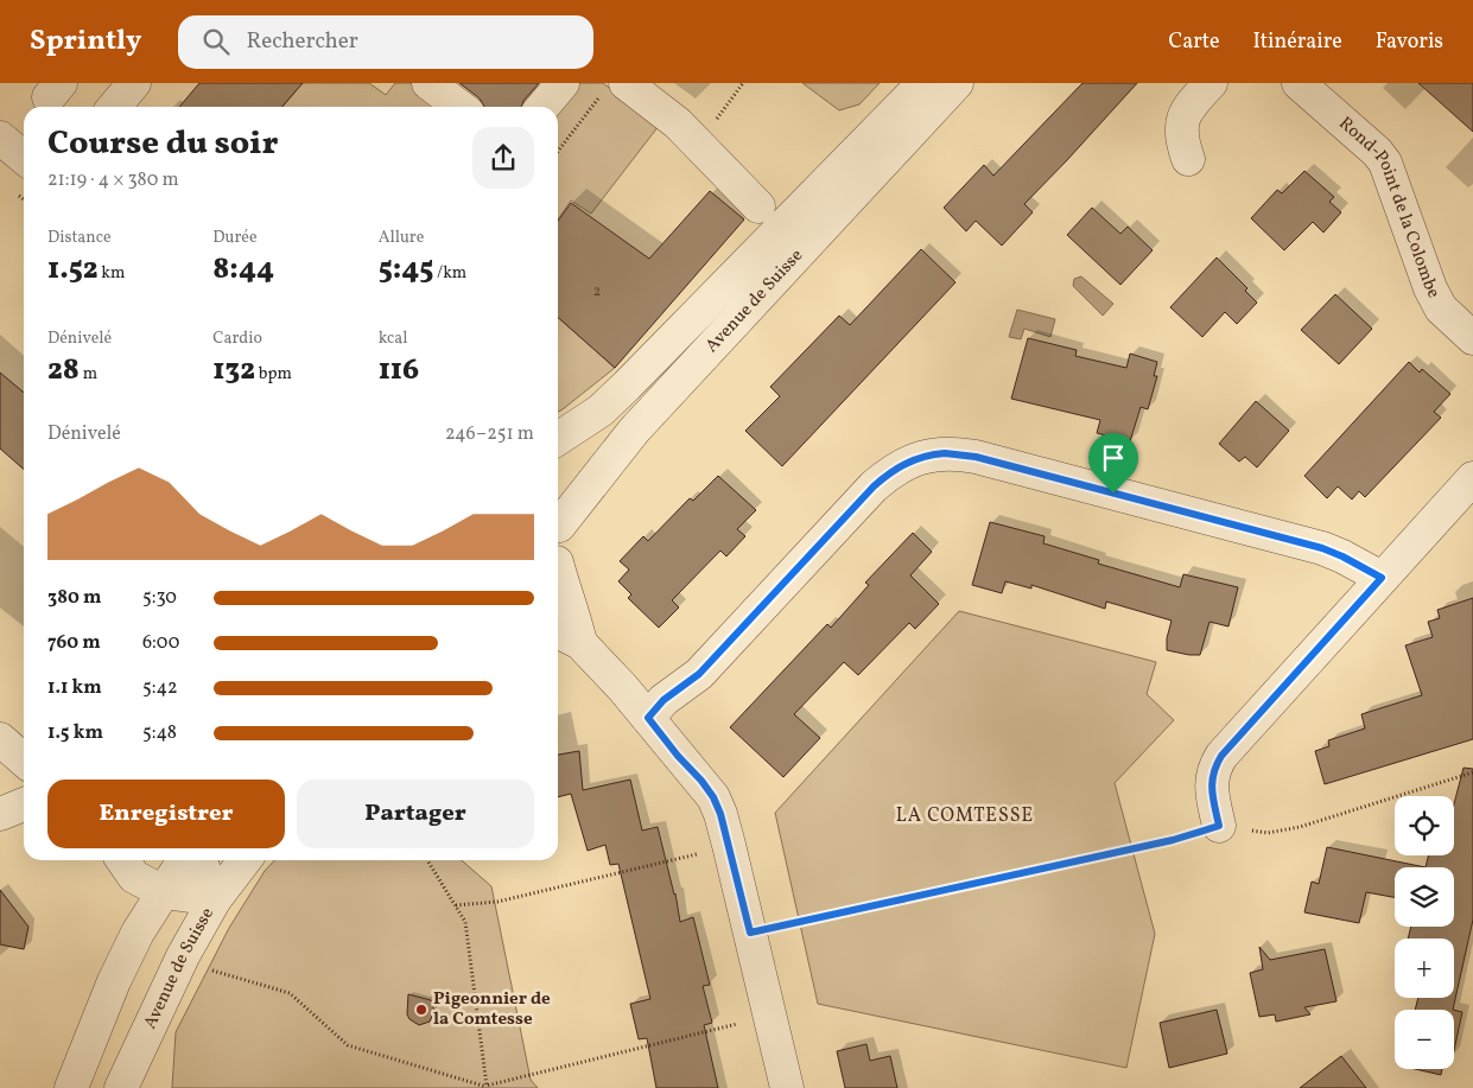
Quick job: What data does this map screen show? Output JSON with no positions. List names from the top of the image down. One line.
{"streets":{"street":["Rond-Point de la Colombe","Avenue de Suisse"]},"districts":["LA COMTESSE"],"places":["Pigeonnier de la Comtesse"],"house_numbers":["2"],"page":{"header":"Sprintly","search":"Rechercher","nav":["Carte","Itinéraire","Favoris"],"heading":["Course du soir","21:19 · 4 × 380 m"],"stats":[["Distance","1.52 km"],["Durée","8:44"],["Allure","5:45 /km"],["Dénivelé","28 m"],["Cardio","132 bpm"],["kcal","116"]],"chart":["Dénivelé","246–251 m"],"list":[{"name":"380 m","note":"5:30"},{"name":"760 m","note":"6:00"},{"name":"1.1 km","note":"5:42"},{"name":"1.5 km","note":"5:48"}],"buttons":["Enregistrer","Partager"],"map_buttons":["+","−"]}}
